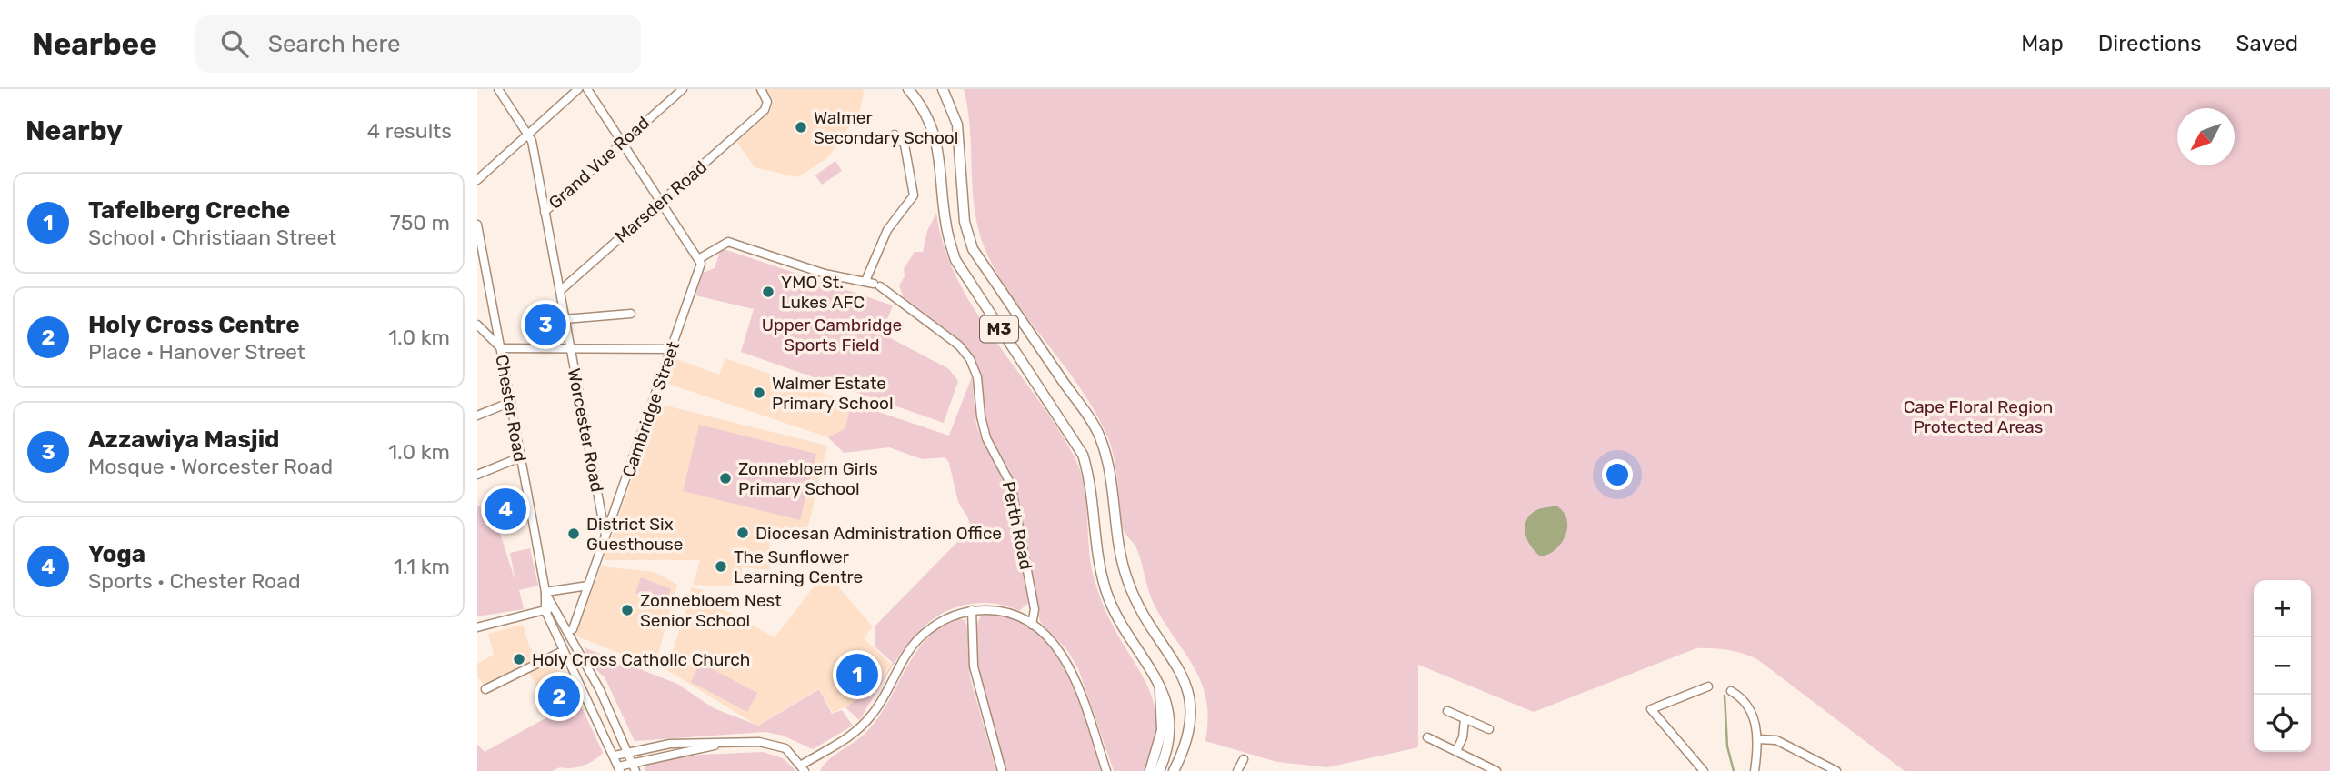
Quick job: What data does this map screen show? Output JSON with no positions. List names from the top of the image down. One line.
{"streets":{"main road":["M3"],"street":["Grand Vue Road","Marsden Road","Chester Road","Cambridge Street","Worcester Road","Perth Road"]},"crossings":[["Grand Vue Road","Worcester Road"],["Marsden Road","Worcester Road"],["Cambridge Street","Worcester Road"],["Cambridge Street","Perth Road"]],"parks":["Upper Cambridge Sports Field","Cape Floral Region Protected Areas"],"places":["Walmer Secondary School","YMO St. Lukes AFC","Walmer Estate Primary School","Zonnebloem Girls Primary School","Diocesan Administration Office","District Six Guesthouse","The Sunflower Learning Centre","Zonnebloem Nest Senior School","Holy Cross Catholic Church"],"north":"bottom left","page":{"header":"Nearbee","search":"Search here","nav":["Map","Directions","Saved"],"heading":["Nearby","4 results"],"list":[{"mark":"1","name":"Tafelberg Creche","note":"School · Christiaan Street","value":"750 m"},{"mark":"2","name":"Holy Cross Centre","note":"Place · Hanover Street","value":"1.0 km"},{"mark":"3","name":"Azzawiya Masjid","note":"Mosque · Worcester Road","value":"1.0 km"},{"mark":"4","name":"Yoga","note":"Sports · Chester Road","value":"1.1 km"}],"pins":["3","4","1","2"],"map_buttons":["+","−"]}}
